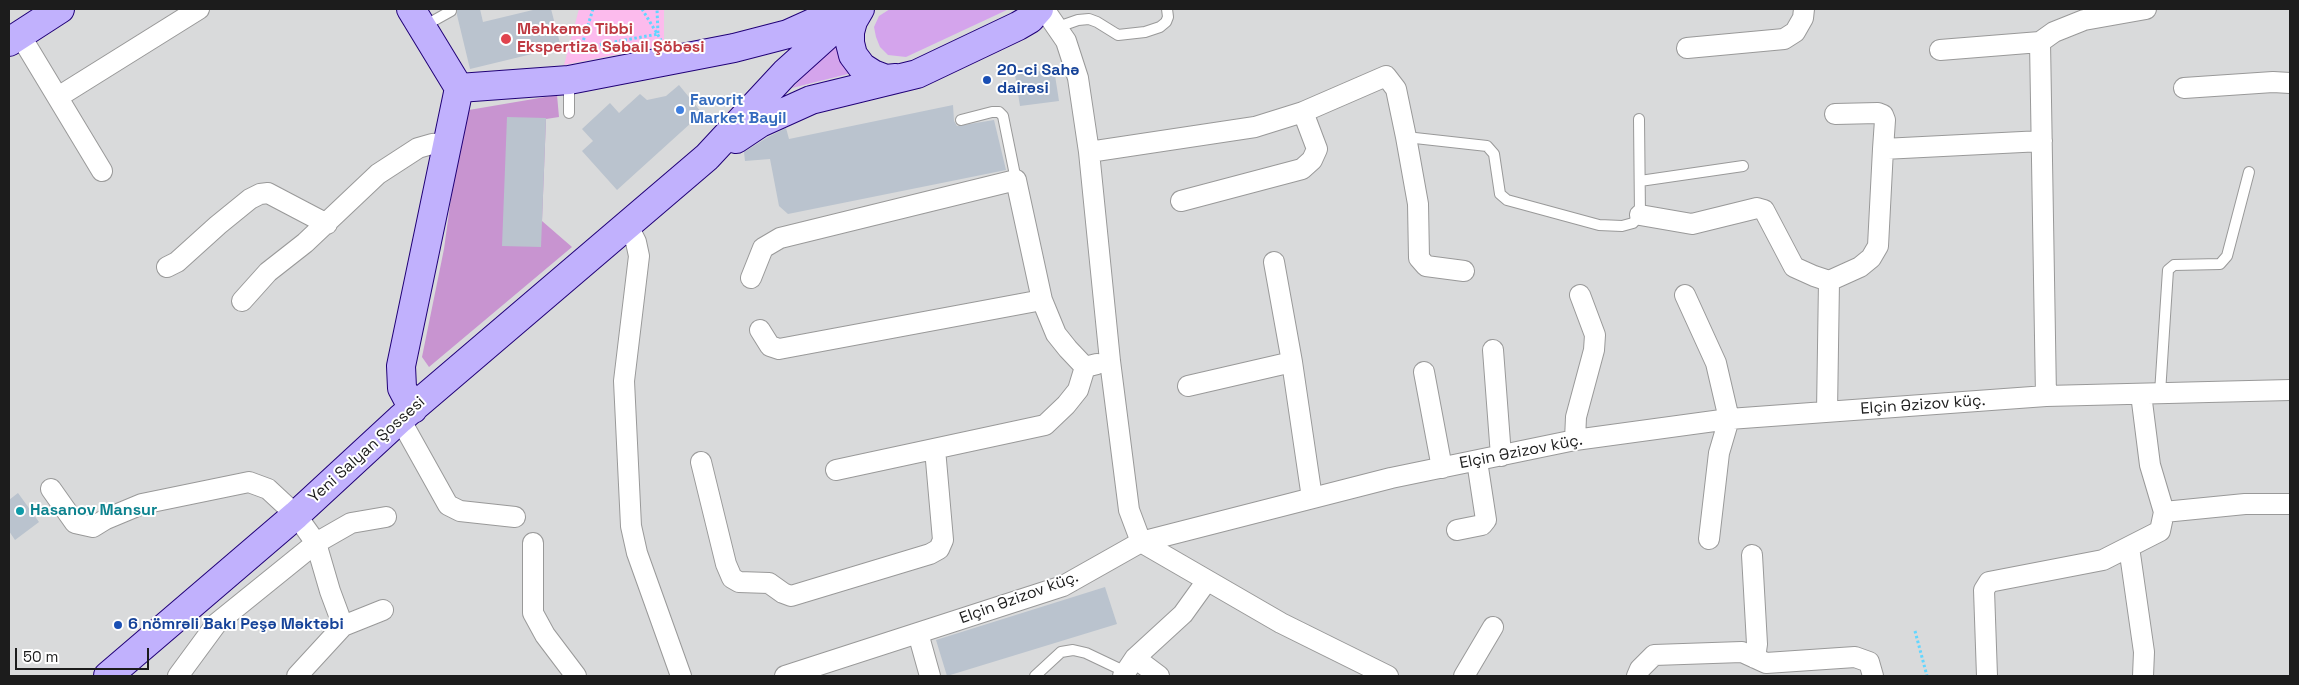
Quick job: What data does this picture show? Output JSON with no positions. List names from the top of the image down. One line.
{"streets":{"main road":["Yeni Salyan Şossesi"],"street":["Elçin Əzizov küç."]},"places":["Məhkəmə Tibbi Ekspertiza Səbail Şöbəsi","20-ci Sahə dairəsi","Favorit Market Bayil","Hasanov Mansur","6 nömrəli Bakı Peşə Məktəbi"],"scale_bar":"50 m"}
